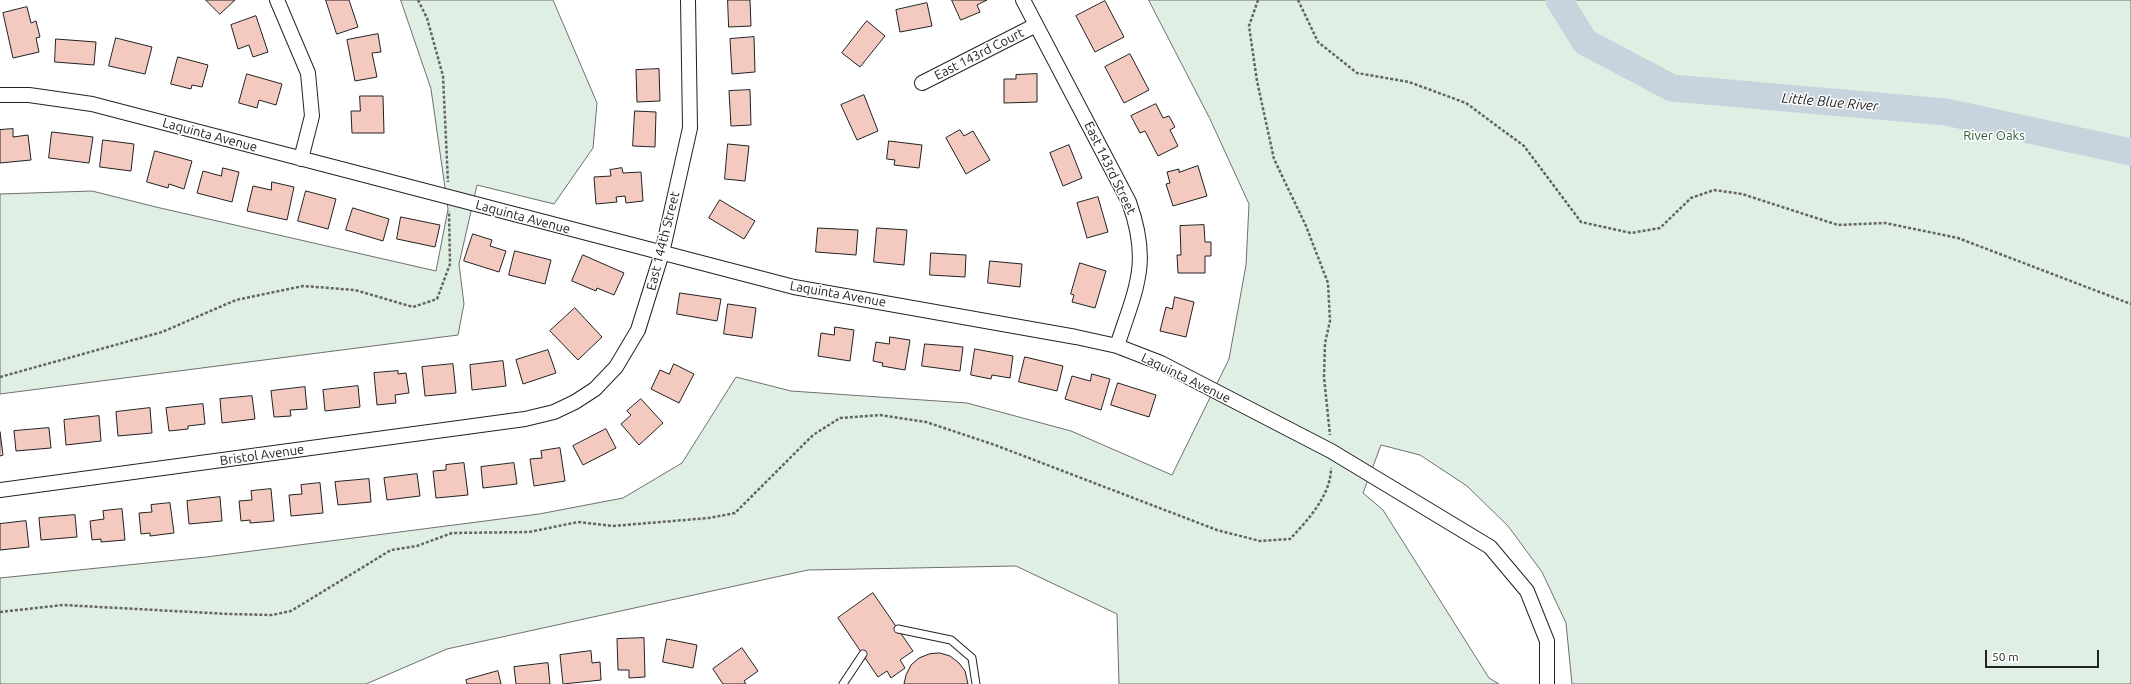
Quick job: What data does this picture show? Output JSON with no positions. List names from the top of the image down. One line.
{"streets":{"street":["East 143rd Court","Laquinta Avenue","East 143rd Street","East 144th Street","Bristol Avenue"]},"crossings":[["East 143rd Court","East 143rd Street"],["Laquinta Avenue","East 143rd Street"],["Laquinta Avenue","East 144th Street"],["East 144th Street","Bristol Avenue"]],"water":["Little Blue River"],"parks":["River Oaks"],"scale_bar":"50 m"}
